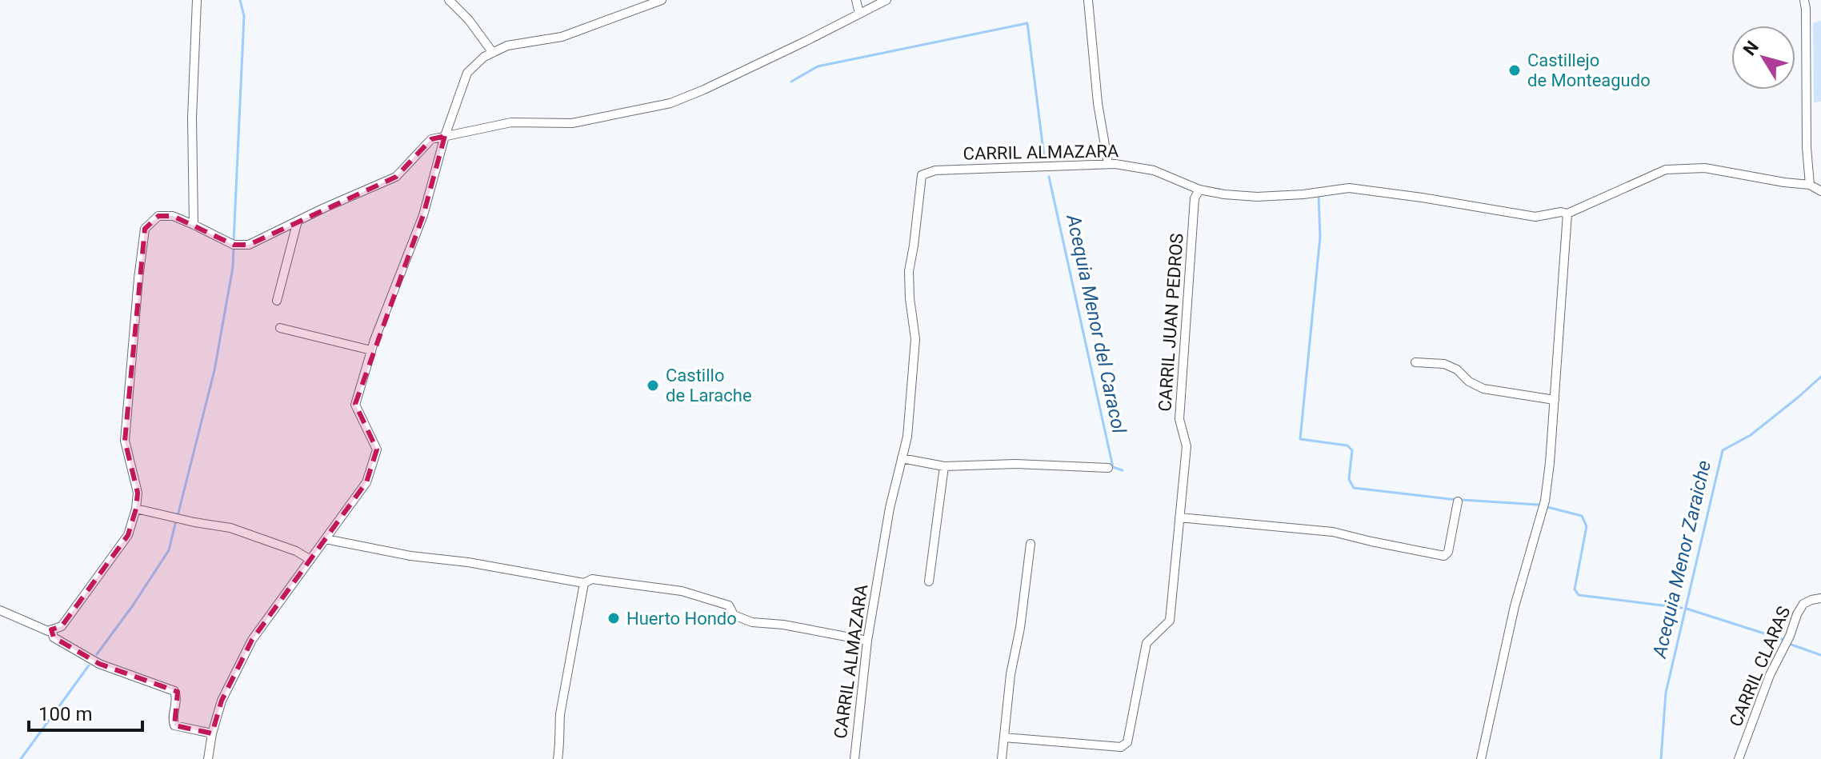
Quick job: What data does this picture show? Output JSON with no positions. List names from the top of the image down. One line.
{"streets":{"street":["CARRIL ALMAZARA","CARRIL JUAN PEDROS","CARRIL CLARAS"]},"crossings":[["CARRIL ALMAZARA","CARRIL JUAN PEDROS"]],"water":["Acequia Menor del Caracol","Acequia Menor Zaraiche"],"places":["Castillejo de Monteagudo","Castillo de Larache","Huerto Hondo"],"scale_bar":"100 m","north":"top left"}
